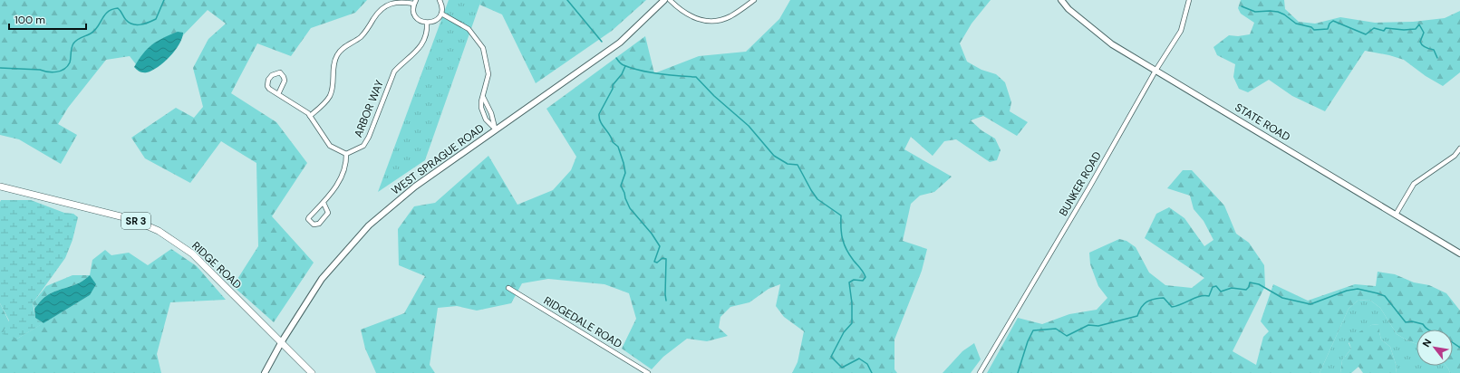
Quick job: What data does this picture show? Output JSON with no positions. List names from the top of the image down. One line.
{"streets":{"main road":["SR 3","RIDGE ROAD"],"street":["ARBOR WAY","STATE ROAD","WEST SPRAGUE ROAD","BUNKER ROAD","RIDGEDALE ROAD"]},"crossings":[["STATE ROAD","BUNKER ROAD"],["WEST SPRAGUE ROAD","RIDGE ROAD"]],"scale_bar":"100 m","north":"top left"}
